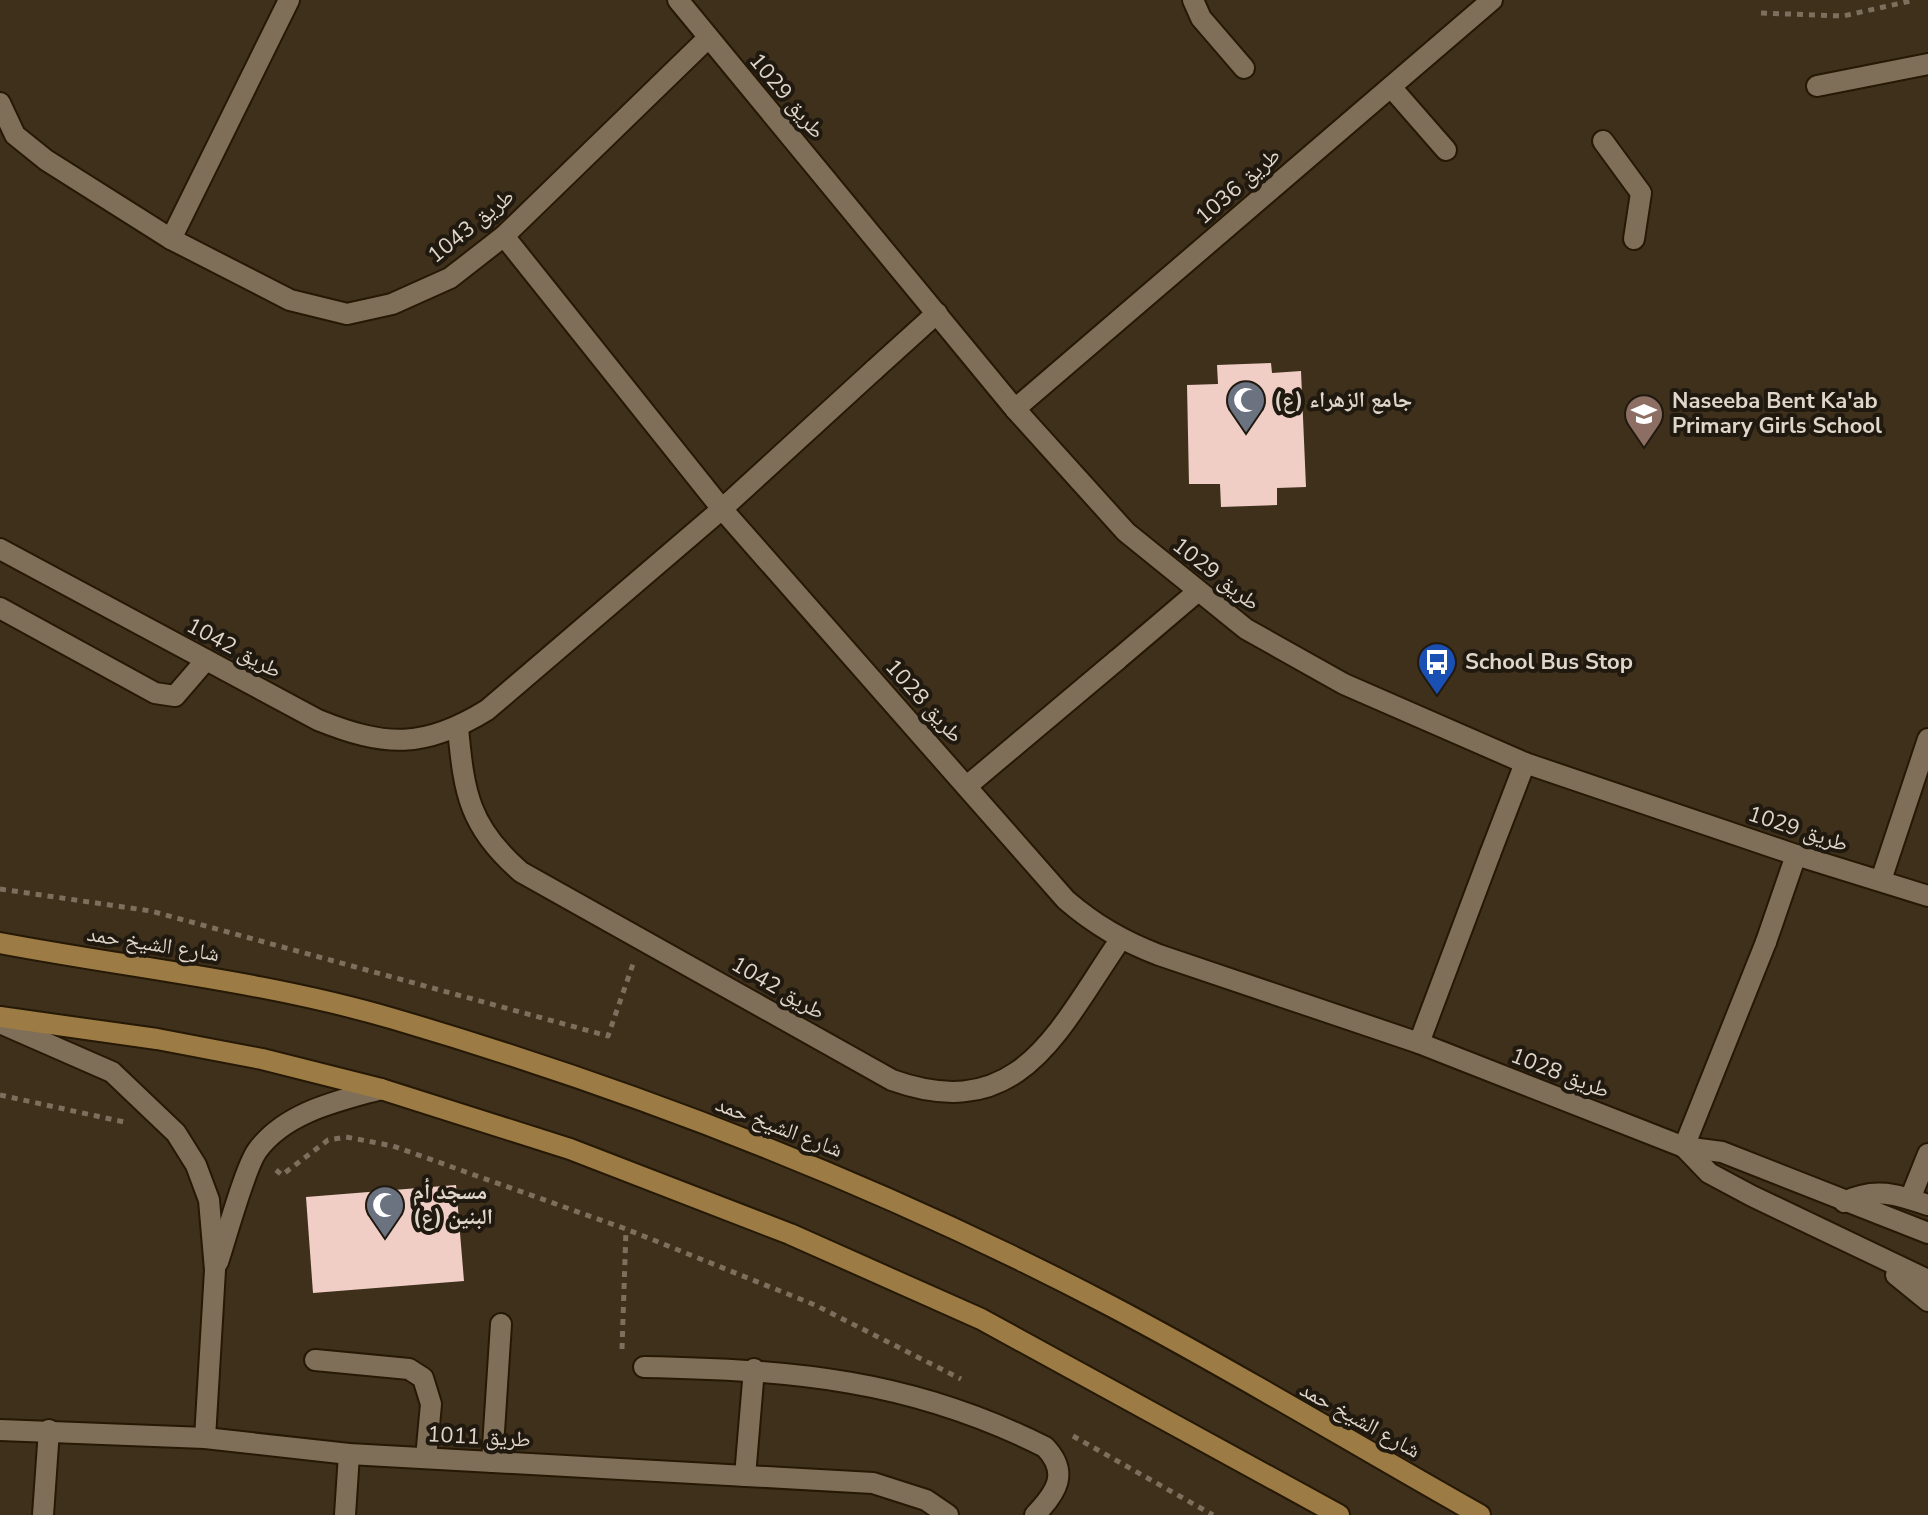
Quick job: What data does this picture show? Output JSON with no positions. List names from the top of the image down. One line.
{"streets":{"main road":["شارع الشيخ حمد"],"street":["طريق 1029","طريق 1036","طريق 1043","طريق 1042","طريق 1028","طريق 1011"]},"crossings":[["طريق 1029","طريق 1036"],["طريق 1029","طريق 1043"],["طريق 1029","طريق 1042"],["طريق 1043","طريق 1028"],["طريق 1042","طريق 1028"]],"places":{"mosque":["جامع الزهراء (ع)","مسجد أم البنين (ع)"],"school or university":["Naseeba Bent Ka'ab Primary Girls School"],"bus stop":["School Bus Stop"]}}
